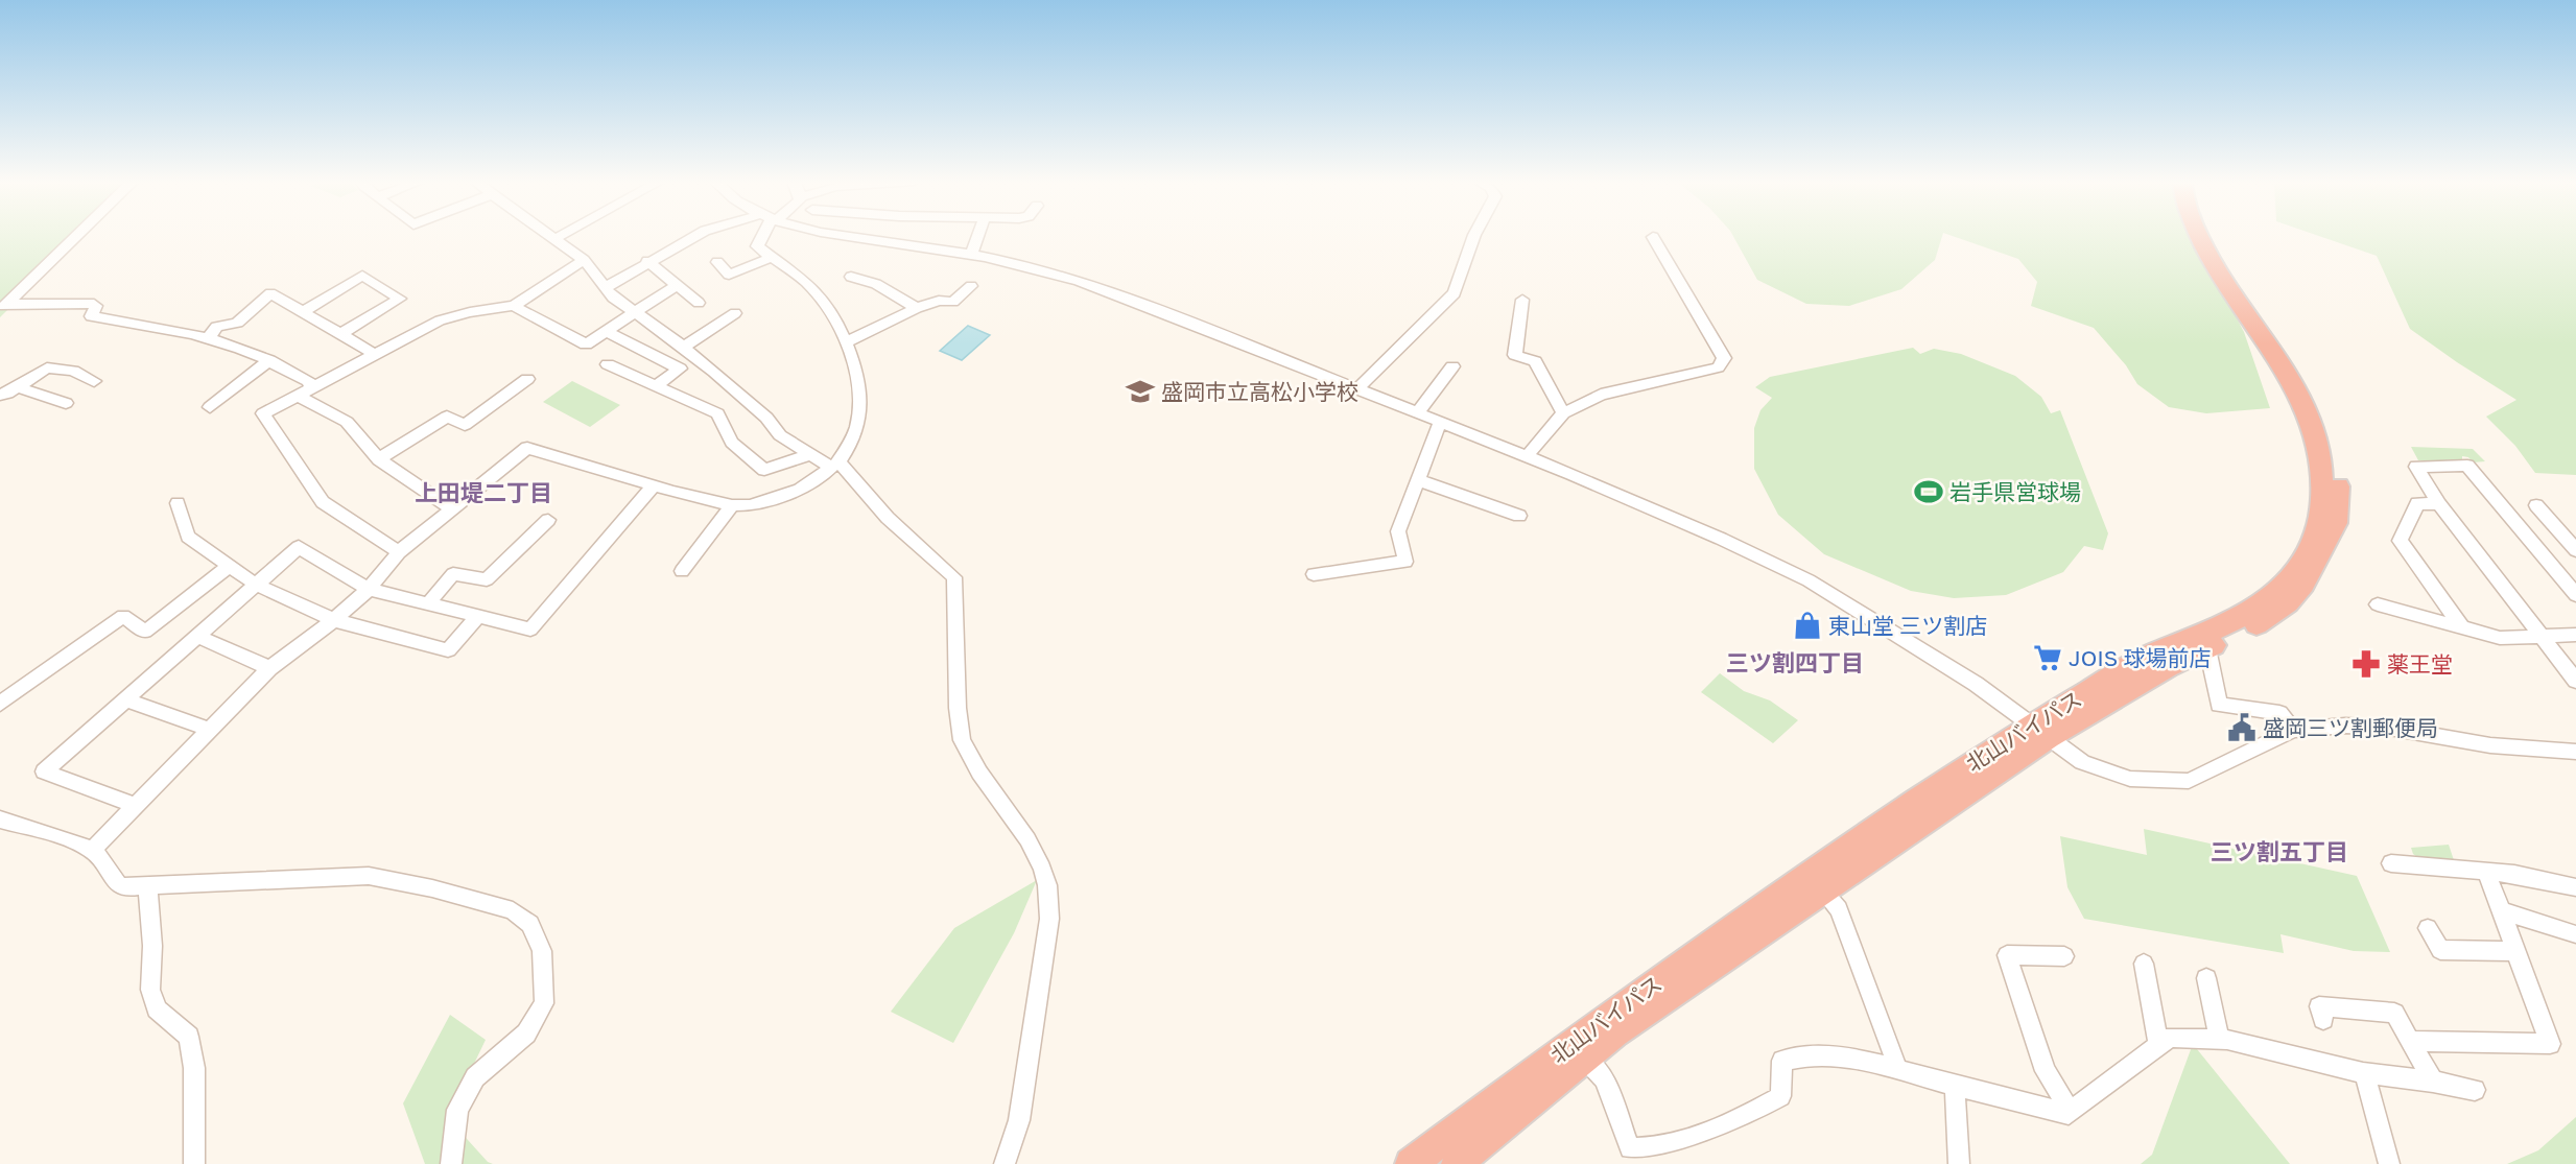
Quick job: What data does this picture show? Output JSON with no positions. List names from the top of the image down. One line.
{"streets":{"highway":["北山バイパス"]},"districts":["上田堤二丁目","三ツ割四丁目","三ツ割五丁目"],"places":{"school or university":["盛岡市立高松小学校"],"sports":["岩手県営球場"],"shop":["東山堂 三ツ割店"],"supermarket":["JOIS 球場前店"],"pharmacy":["薬王堂"],"public building":["盛岡三ツ割郵便局"]}}
